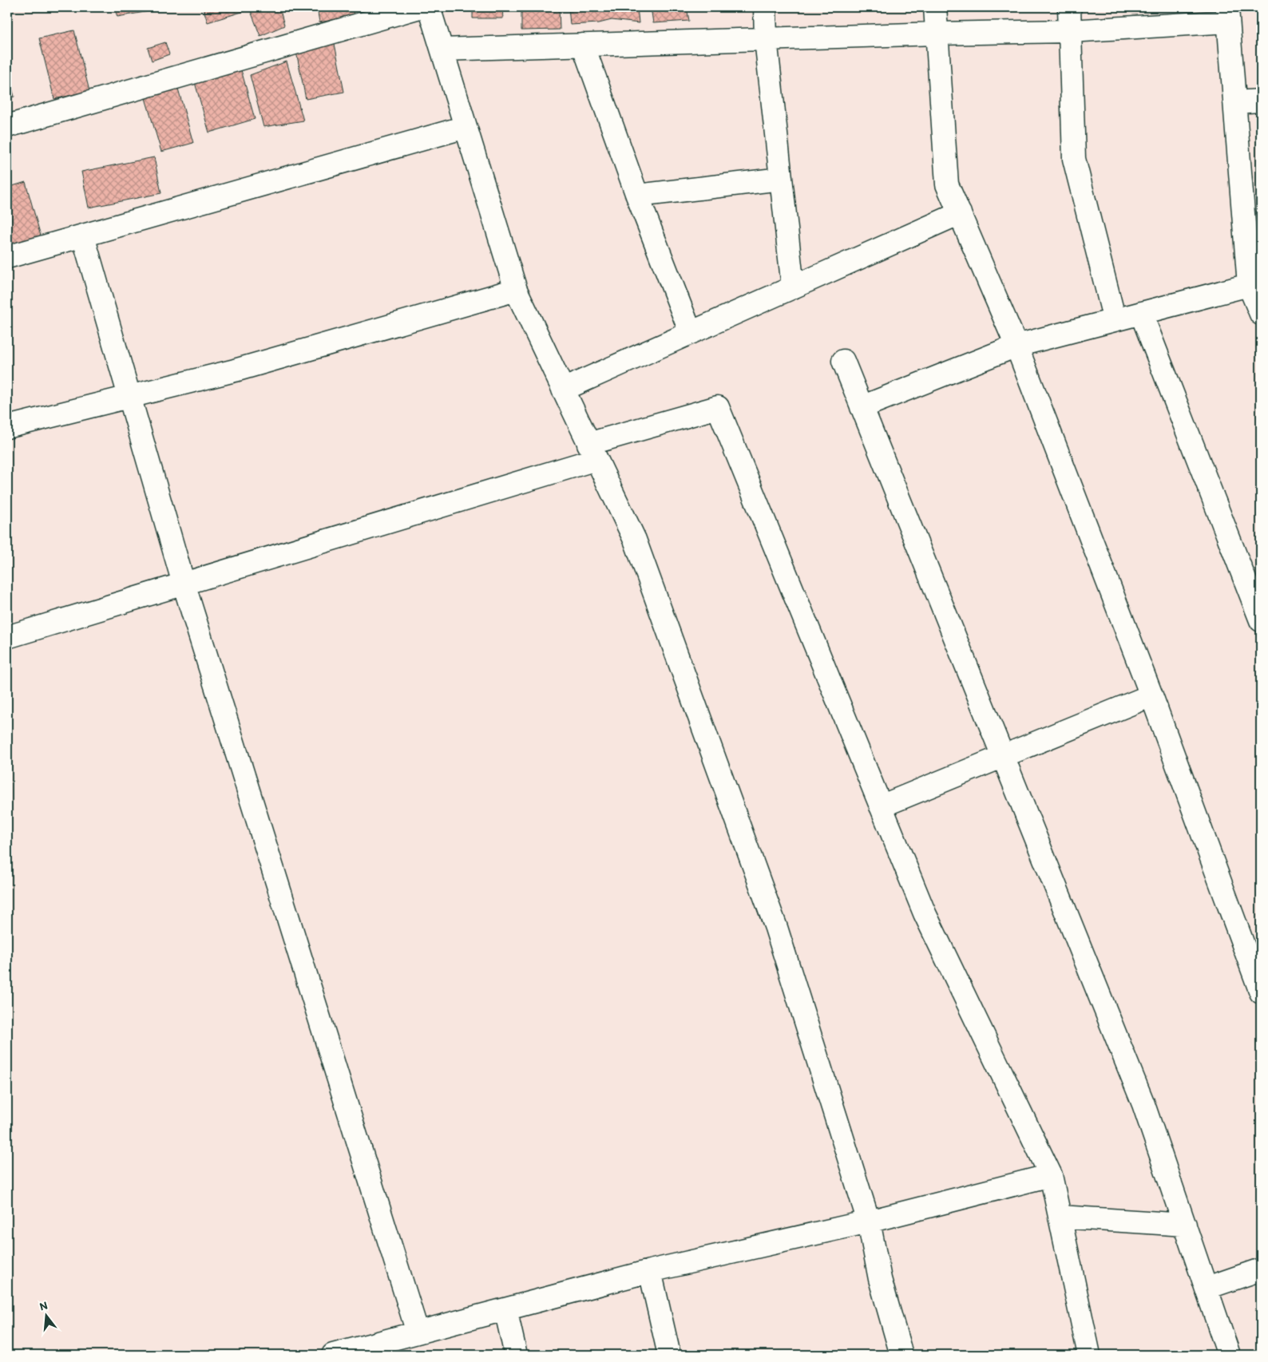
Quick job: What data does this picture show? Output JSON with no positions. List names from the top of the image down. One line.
{"north":"top"}
